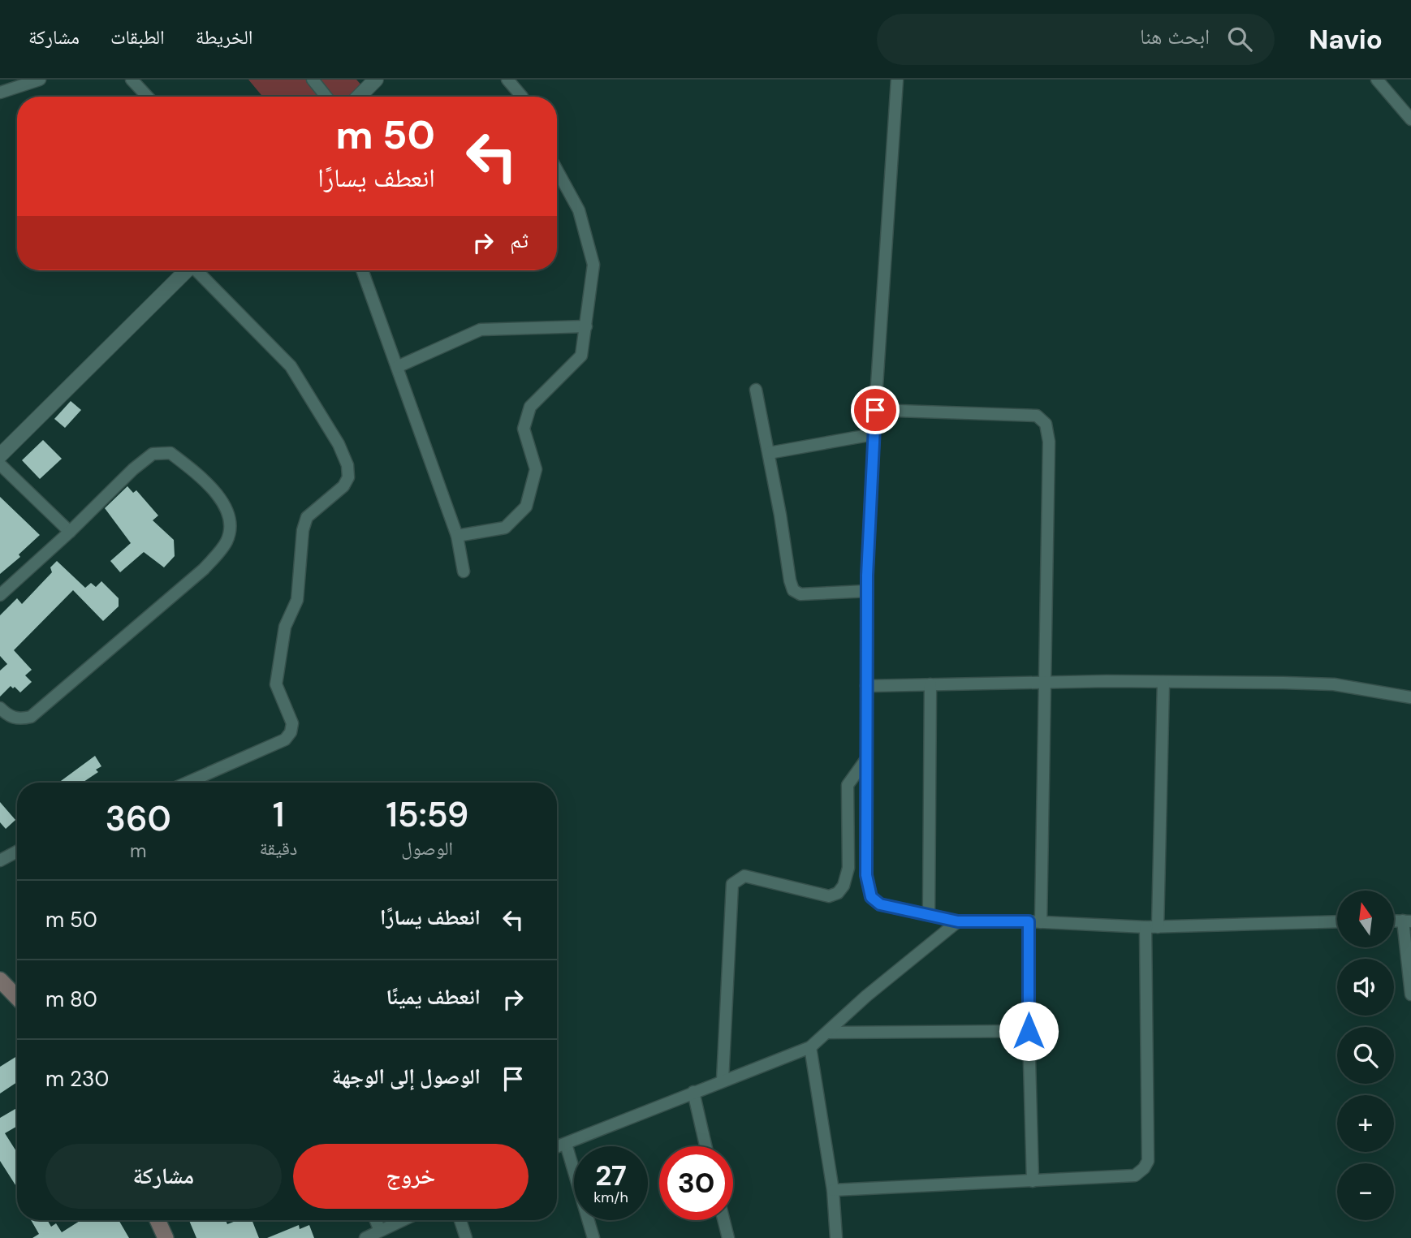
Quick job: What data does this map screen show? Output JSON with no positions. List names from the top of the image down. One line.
{"north":"top","page":{"header":"Navio","search":"ابحث هنا","nav":["الخريطة","الطبقات","مشاركة"],"turn":["50 m","انعطف يسارًا"],"then":"ثم","eta":["15:59","الوصول","1","دقيقة","360","m"],"list":[{"name":"انعطف يسارًا","value":"50 m"},{"name":"انعطف يمينًا","value":"80 m"},{"name":"الوصول إلى الوجهة","value":"230 m"}],"map_buttons":["+","−"],"buttons":["خروج","مشاركة"],"speed":"27 km/h","limit":"30"}}
